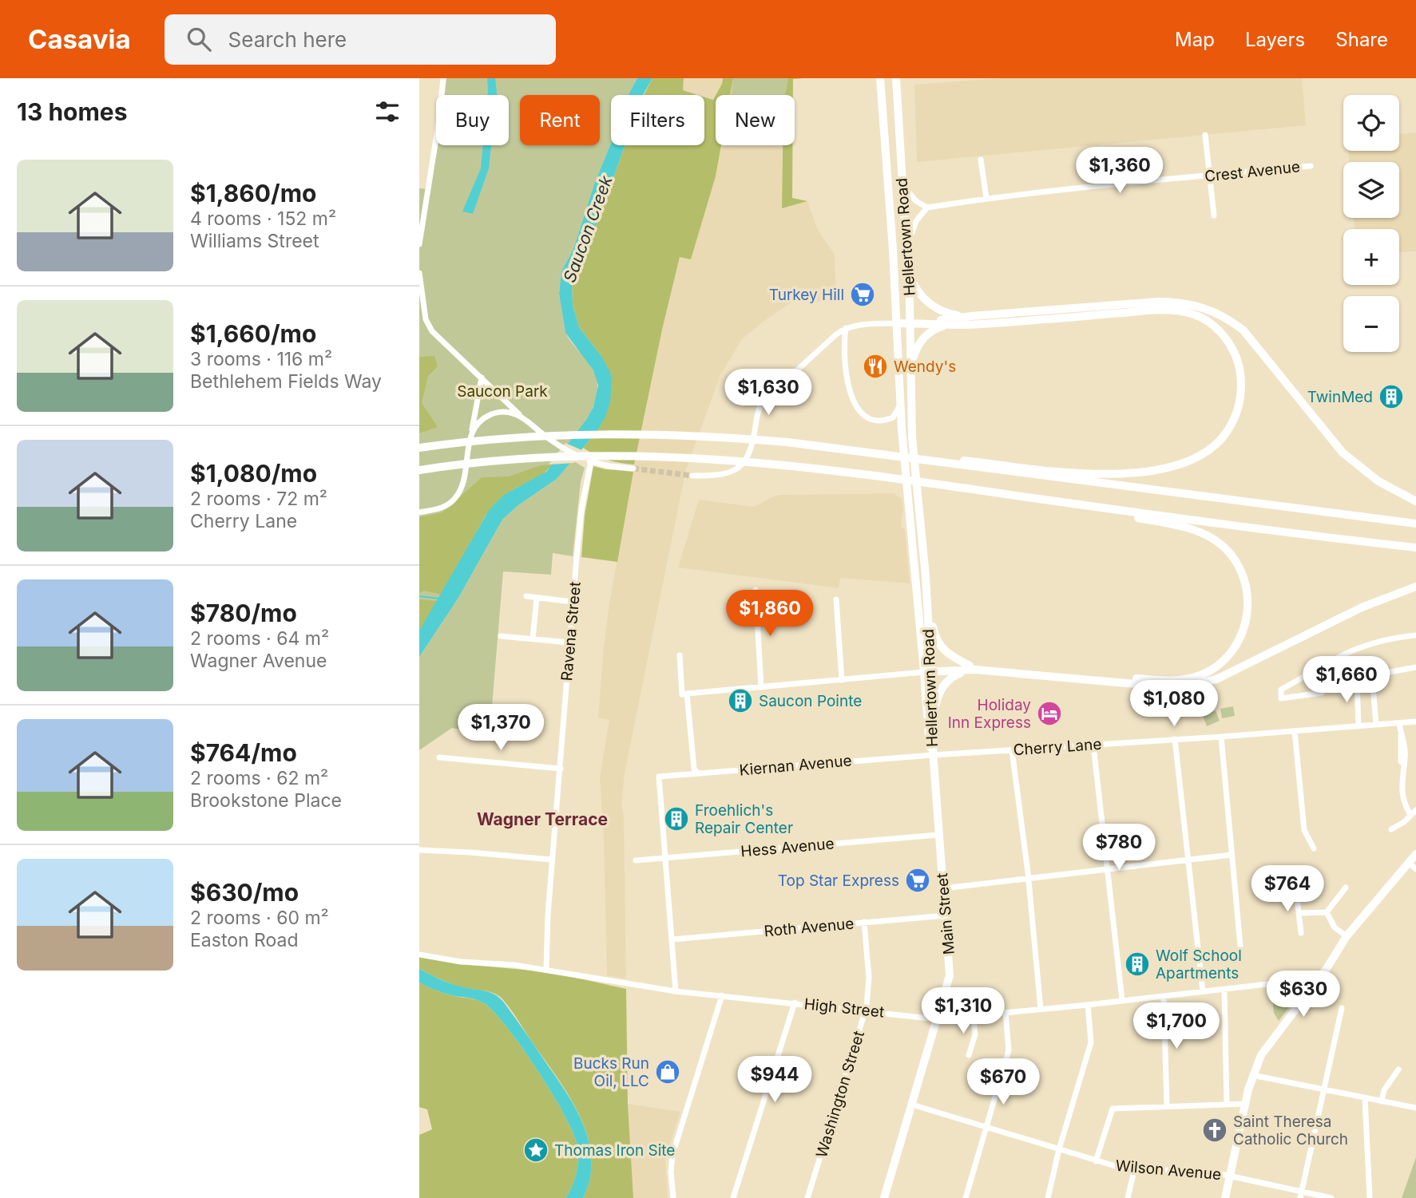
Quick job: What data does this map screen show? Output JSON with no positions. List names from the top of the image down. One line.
{"streets":{"highway":["Hellertown Road"],"main road":["Main Street"],"street":["Crest Avenue","Ravena Street","Cherry Lane","Kiernan Avenue","Hess Avenue","Roth Avenue","High Street","Washington Street","Wilson Avenue"]},"crossings":[["Hellertown Road","Cherry Lane"],["Hellertown Road","Kiernan Avenue"],["Hellertown Road","Main Street"],["Ravena Street","High Street"],["Cherry Lane","Kiernan Avenue"],["Cherry Lane","Main Street"],["Kiernan Avenue","Hess Avenue"],["Kiernan Avenue","Main Street"],["Hess Avenue","Main Street"],["Main Street","Roth Avenue"],["Main Street","High Street"],["Main Street","Wilson Avenue"],["Roth Avenue","Washington Street"],["High Street","Washington Street"]],"districts":["Wagner Terrace"],"water":["Saucon Creek"],"parks":["Saucon Park"],"places":{"supermarket":["Turkey Hill","Top Star Express"],"restaurant":["Wendy's"],"building":["TwinMed","Saucon Pointe","Froehlich's Repair Center","Wolf School Apartments"],"hotel":["Holiday Inn Express"],"shop":["Bucks Run Oil, LLC"],"church":["Saint Theresa Catholic Church"],"place":["Thomas Iron Site"]},"page":{"header":"Casavia","search":"Search here","nav":["Map","Layers","Share"],"heading":"13 homes","map_buttons":["+","−"],"chip":["Buy","Rent","Filters","New"],"list":[{"name":"$1,860/mo","note":"4 rooms · 152 m² · Williams Street"},{"name":"$1,660/mo","note":"3 rooms · 116 m² · Bethlehem Fields Way"},{"name":"$1,080/mo","note":"2 rooms · 72 m² · Cherry Lane"},{"name":"$780/mo","note":"2 rooms · 64 m² · Wagner Avenue"},{"name":"$764/mo","note":"2 rooms · 62 m² · Brookstone Place"},{"name":"$630/mo","note":"2 rooms · 60 m² · Easton Road"}],"price":["$1,360","$1,630","$1,860","$1,660","$1,080","$1,370","$780","$764","$630","$1,310","$1,700","$944","$670"]}}
